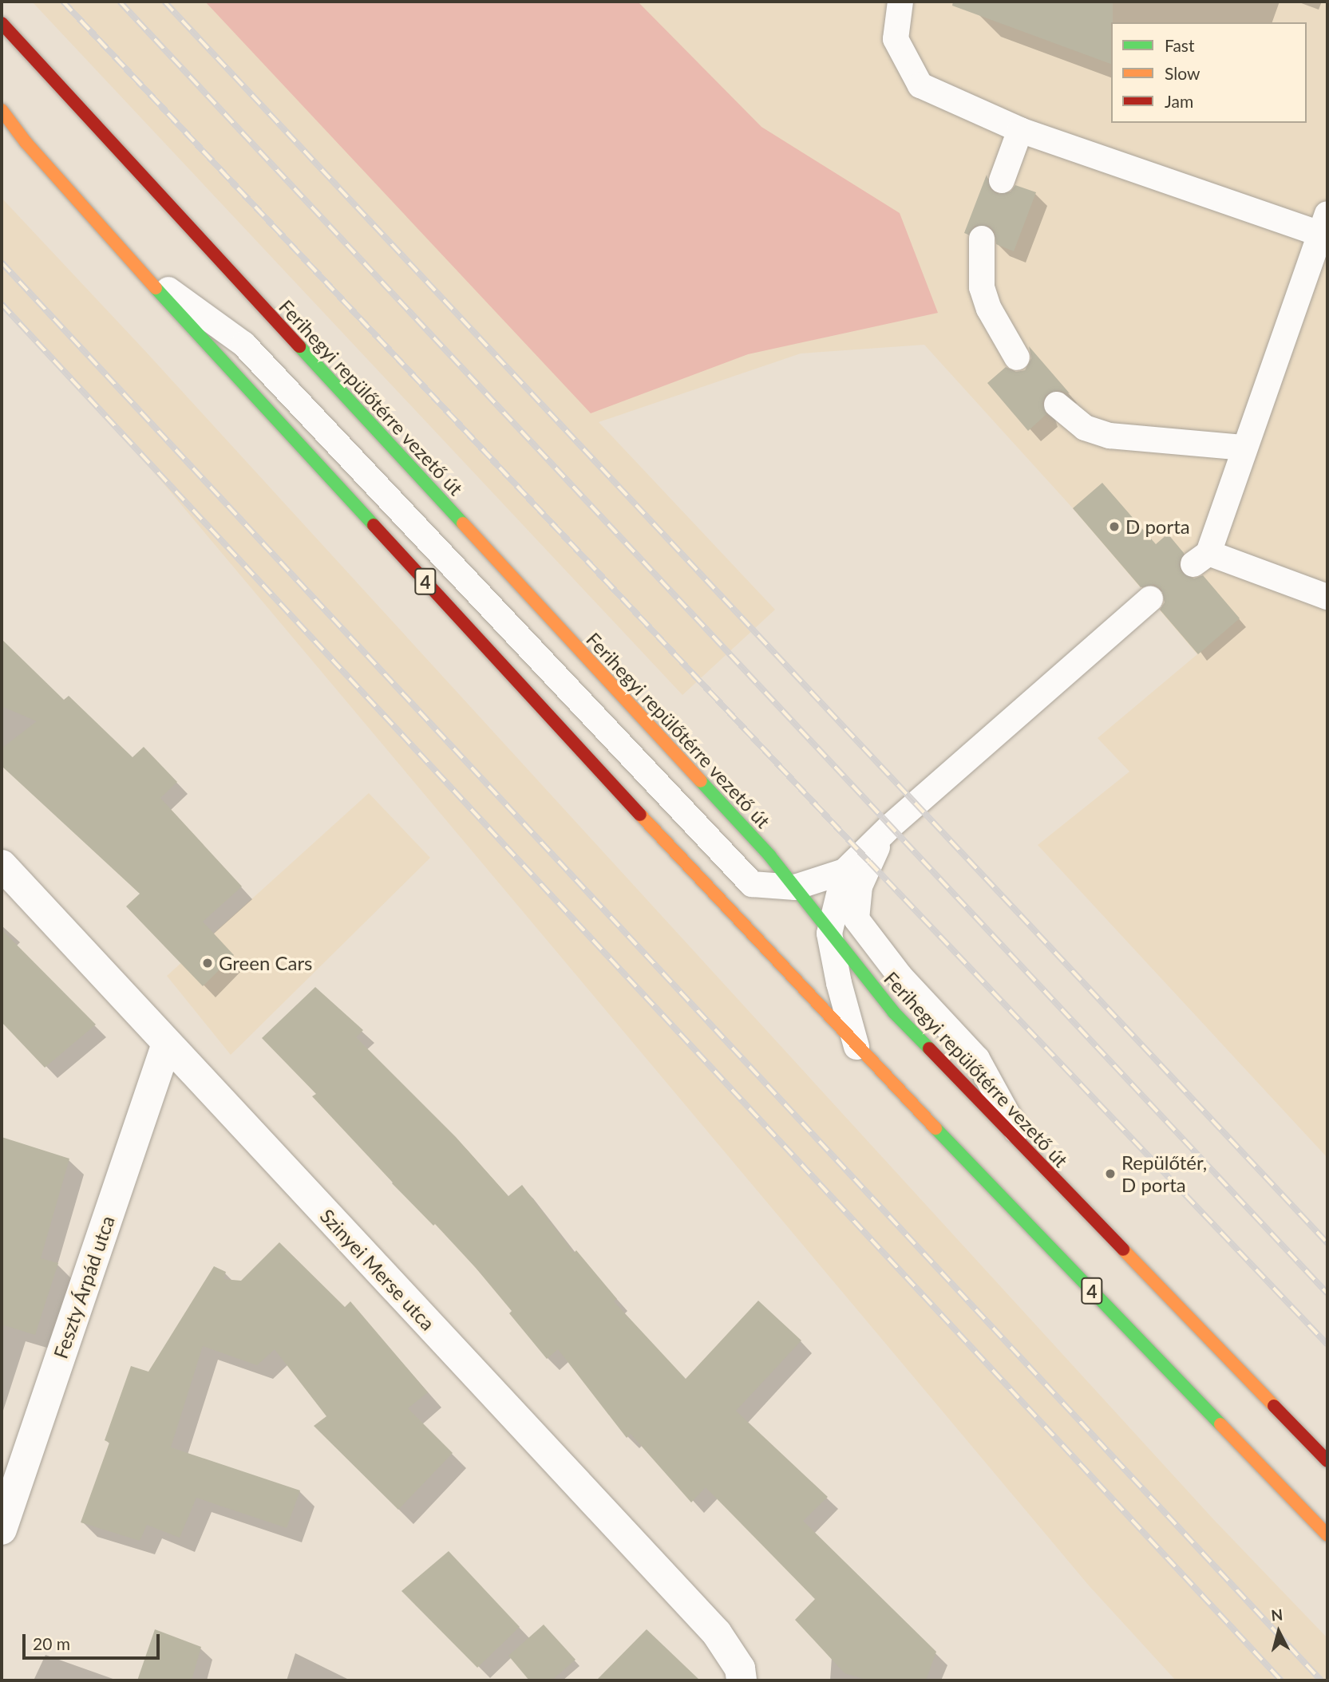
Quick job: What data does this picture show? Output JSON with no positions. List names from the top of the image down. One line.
{"streets":{"main road":["Ferihegyi repülőtérre vezető út","4"],"street":["Szinyei Merse utca","Feszty Árpád utca"]},"crossings":[["Szinyei Merse utca","Feszty Árpád utca"]],"places":["D porta","Green Cars","Repülőtér, D porta"],"legend":["Fast","Slow","Jam"],"scale_bar":"20 m","north":"top"}
